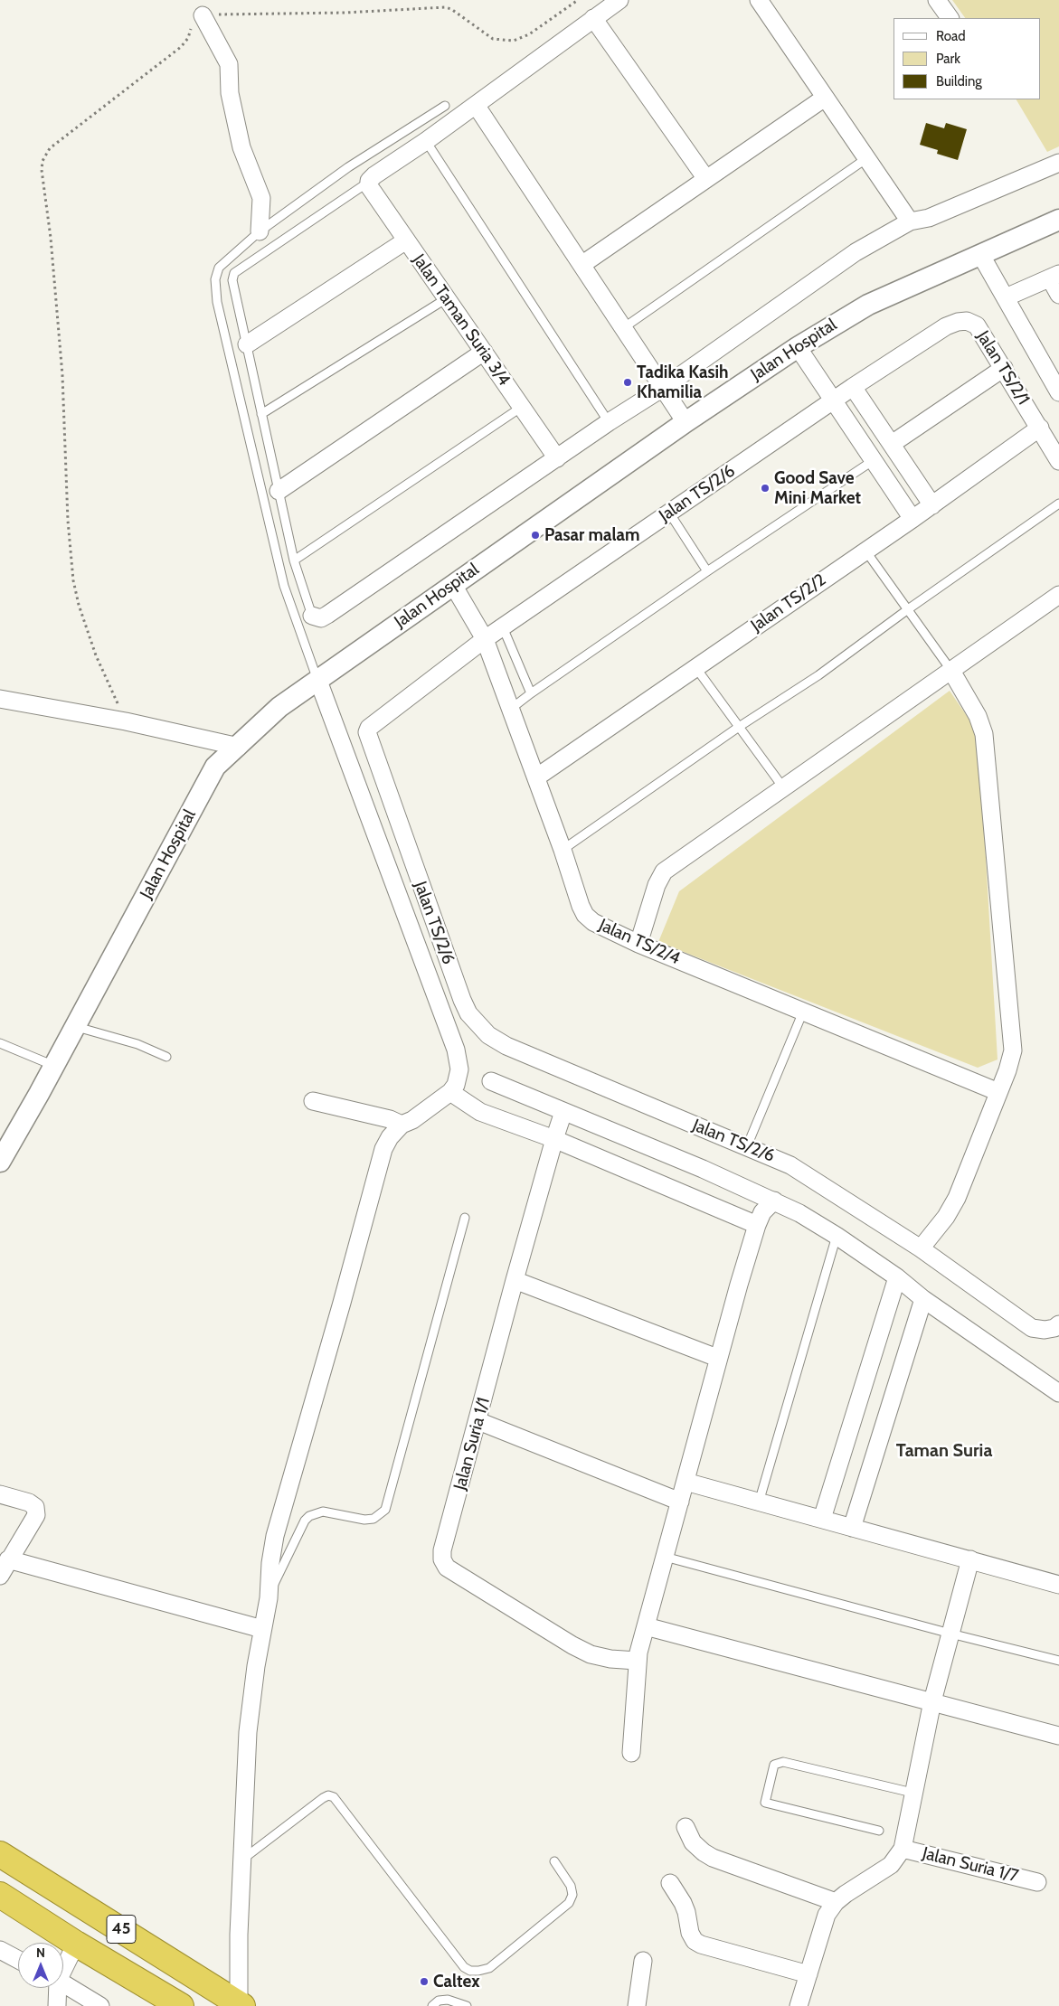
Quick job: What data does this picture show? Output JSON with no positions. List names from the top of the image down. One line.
{"streets":{"highway":["45"],"street":["Jalan Taman Suria 3/4","Jalan Hospital","Jalan TS/2/1","Jalan TS/2/6","Jalan TS/2/2","Jalan TS/2/4","Jalan Suria 1/1","Jalan Suria 1/7"]},"crossings":[["Jalan Hospital","Jalan TS/2/4"],["Jalan TS/2/1","Jalan TS/2/6"],["Jalan TS/2/1","Jalan TS/2/2"],["Jalan TS/2/6","Jalan TS/2/4"],["Jalan TS/2/2","Jalan TS/2/4"]],"districts":["Taman Suria"],"places":["Tadika Kasih Khamilia","Good Save Mini Market","Pasar malam","Caltex"],"legend":["Road","Park","Building"],"north":"top"}
